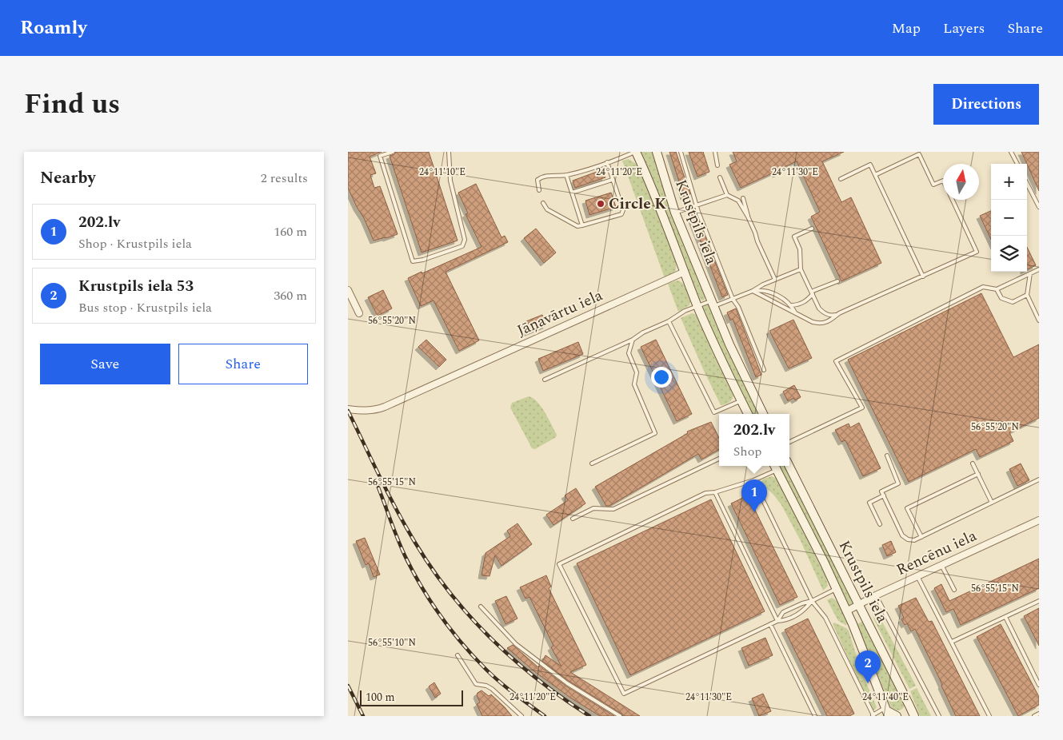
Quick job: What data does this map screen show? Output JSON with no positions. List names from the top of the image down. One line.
{"streets":{"main road":["Krustpils iela"],"street":["Jāņavārtu iela","Rencēnu iela"]},"crossings":[["Krustpils iela","Jāņavārtu iela"],["Krustpils iela","Rencēnu iela"]],"places":["Circle K"],"scale_bar":"100 m","north":"top","page":{"header":"Roamly","nav":["Map","Layers","Share"],"title":"Find us","buttons":["Directions",["Save","Share"]],"heading":["Nearby","2 results"],"map_buttons":["+","−"],"list":[{"mark":"1","name":"202.lv","note":"Shop · Krustpils iela","value":"160 m"},{"mark":"2","name":"Krustpils iela 53","note":"Bus stop · Krustpils iela","value":"360 m"}],"popup":["202.lv","Shop"],"pins":["1","2"],"scale":"100 m"},"coordinates":["24°11'10\"E","24°11'20\"E","24°11'30\"E","56°55'20\"N","56°55'15\"N","56°55'10\"N","24°11'40\"E"]}
